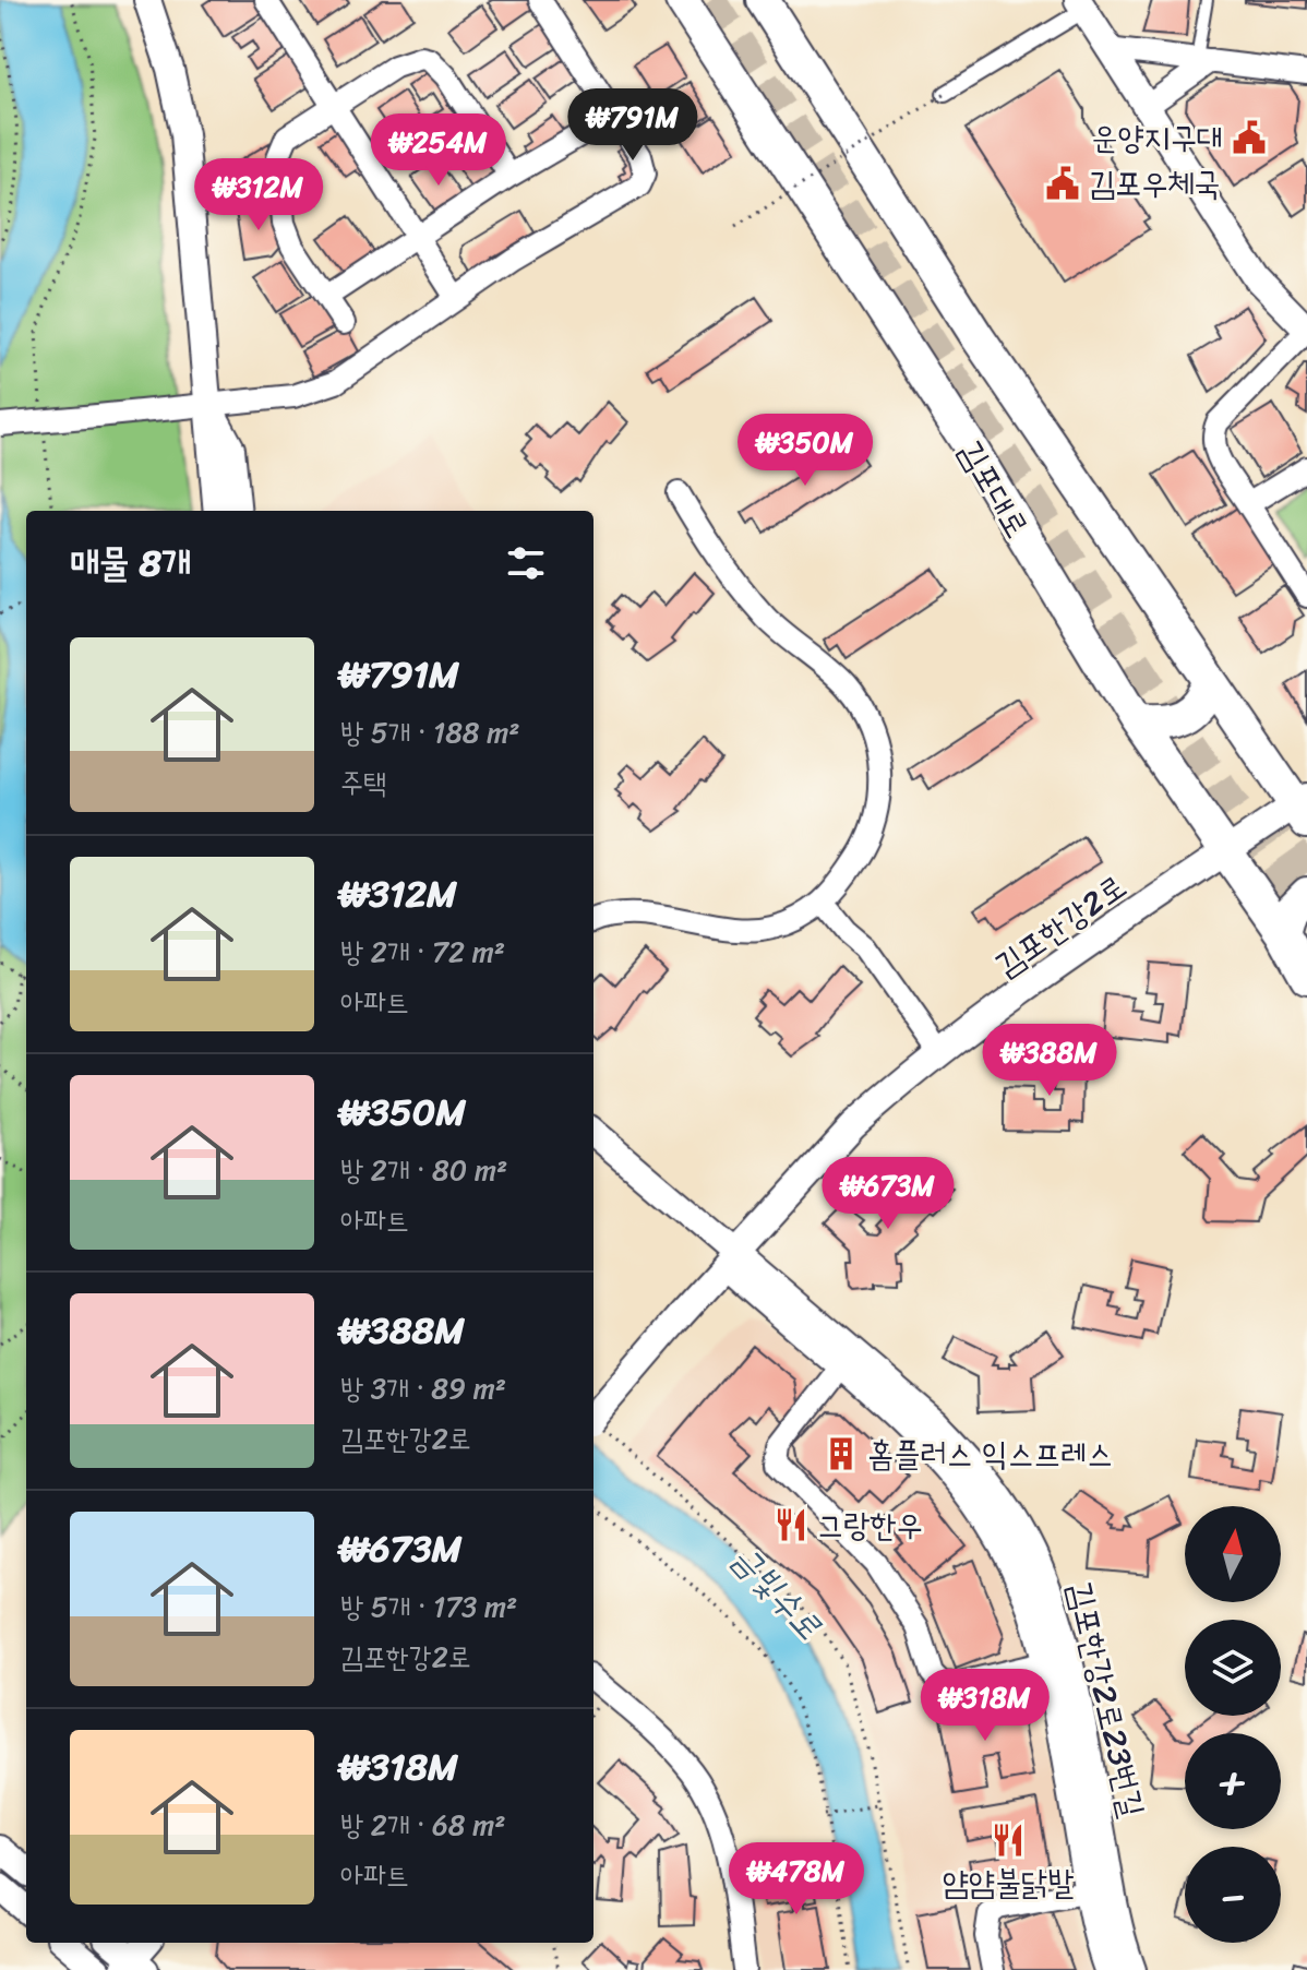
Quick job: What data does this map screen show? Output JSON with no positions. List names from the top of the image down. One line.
{"streets":{"main road":["김포대로"],"street":["김포한강2로","김포한강2로23번길"]},"crossings":[["김포대로","김포한강2로"],["김포한강2로","김포한강2로23번길"]],"water":["금빛수로"],"places":{"public building":["운양지구대","김포우체국"],"building":["홈플러스 익스프레스"],"restaurant":["그랑한우","얌얌불닭발"]},"north":"top","page":{"price":["₩791M","₩254M","₩312M","₩350M","₩388M","₩673M","₩318M","₩478M"],"heading":"매물 8개","list":[{"name":"₩791M","note":"방 5개 · 188 m² · 주택"},{"name":"₩312M","note":"방 2개 · 72 m² · 아파트"},{"name":"₩350M","note":"방 2개 · 80 m² · 아파트"},{"name":"₩388M","note":"방 3개 · 89 m² · 김포한강2로"},{"name":"₩673M","note":"방 5개 · 173 m² · 김포한강2로"},{"name":"₩318M","note":"방 2개 · 68 m² · 아파트"}],"map_buttons":["+","−"]}}
